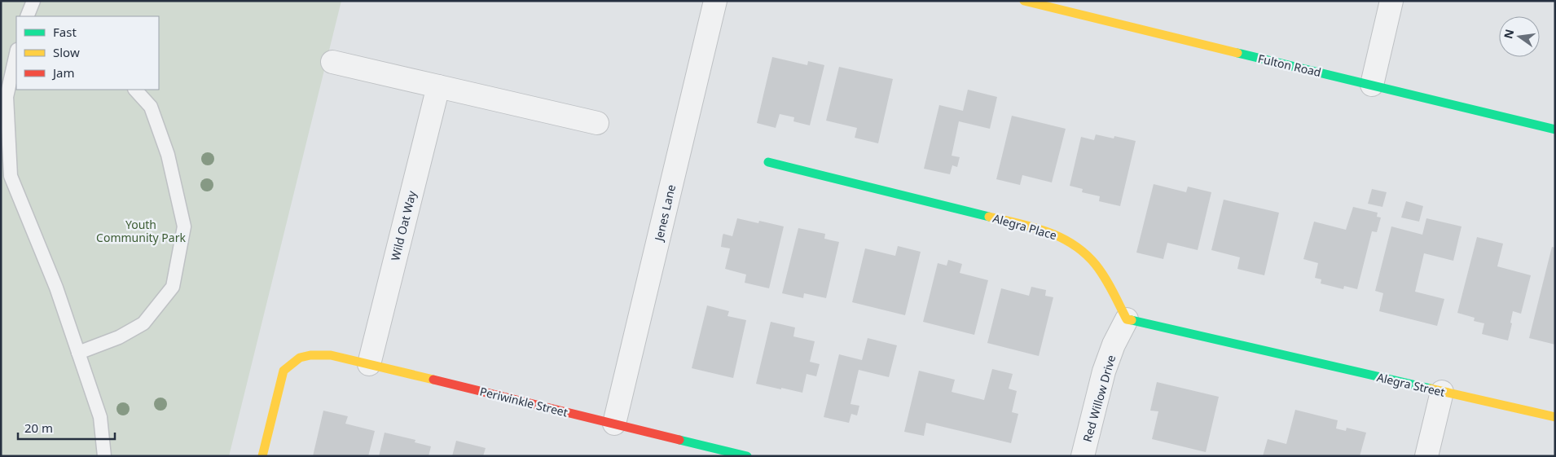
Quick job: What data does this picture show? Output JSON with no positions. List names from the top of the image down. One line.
{"streets":{"street":["Fulton Road","Jenes Lane","Wild Oat Way","Alegra Place","Alegra Street","Red Willow Drive","Periwinkle Street"]},"crossings":[["Jenes Lane","Periwinkle Street"],["Wild Oat Way","Periwinkle Street"],["Alegra Place","Alegra Street"],["Alegra Place","Red Willow Drive"],["Alegra Street","Red Willow Drive"]],"parks":["Youth Community Park"],"legend":["Fast","Slow","Jam"],"scale_bar":"20 m","north":"left"}
